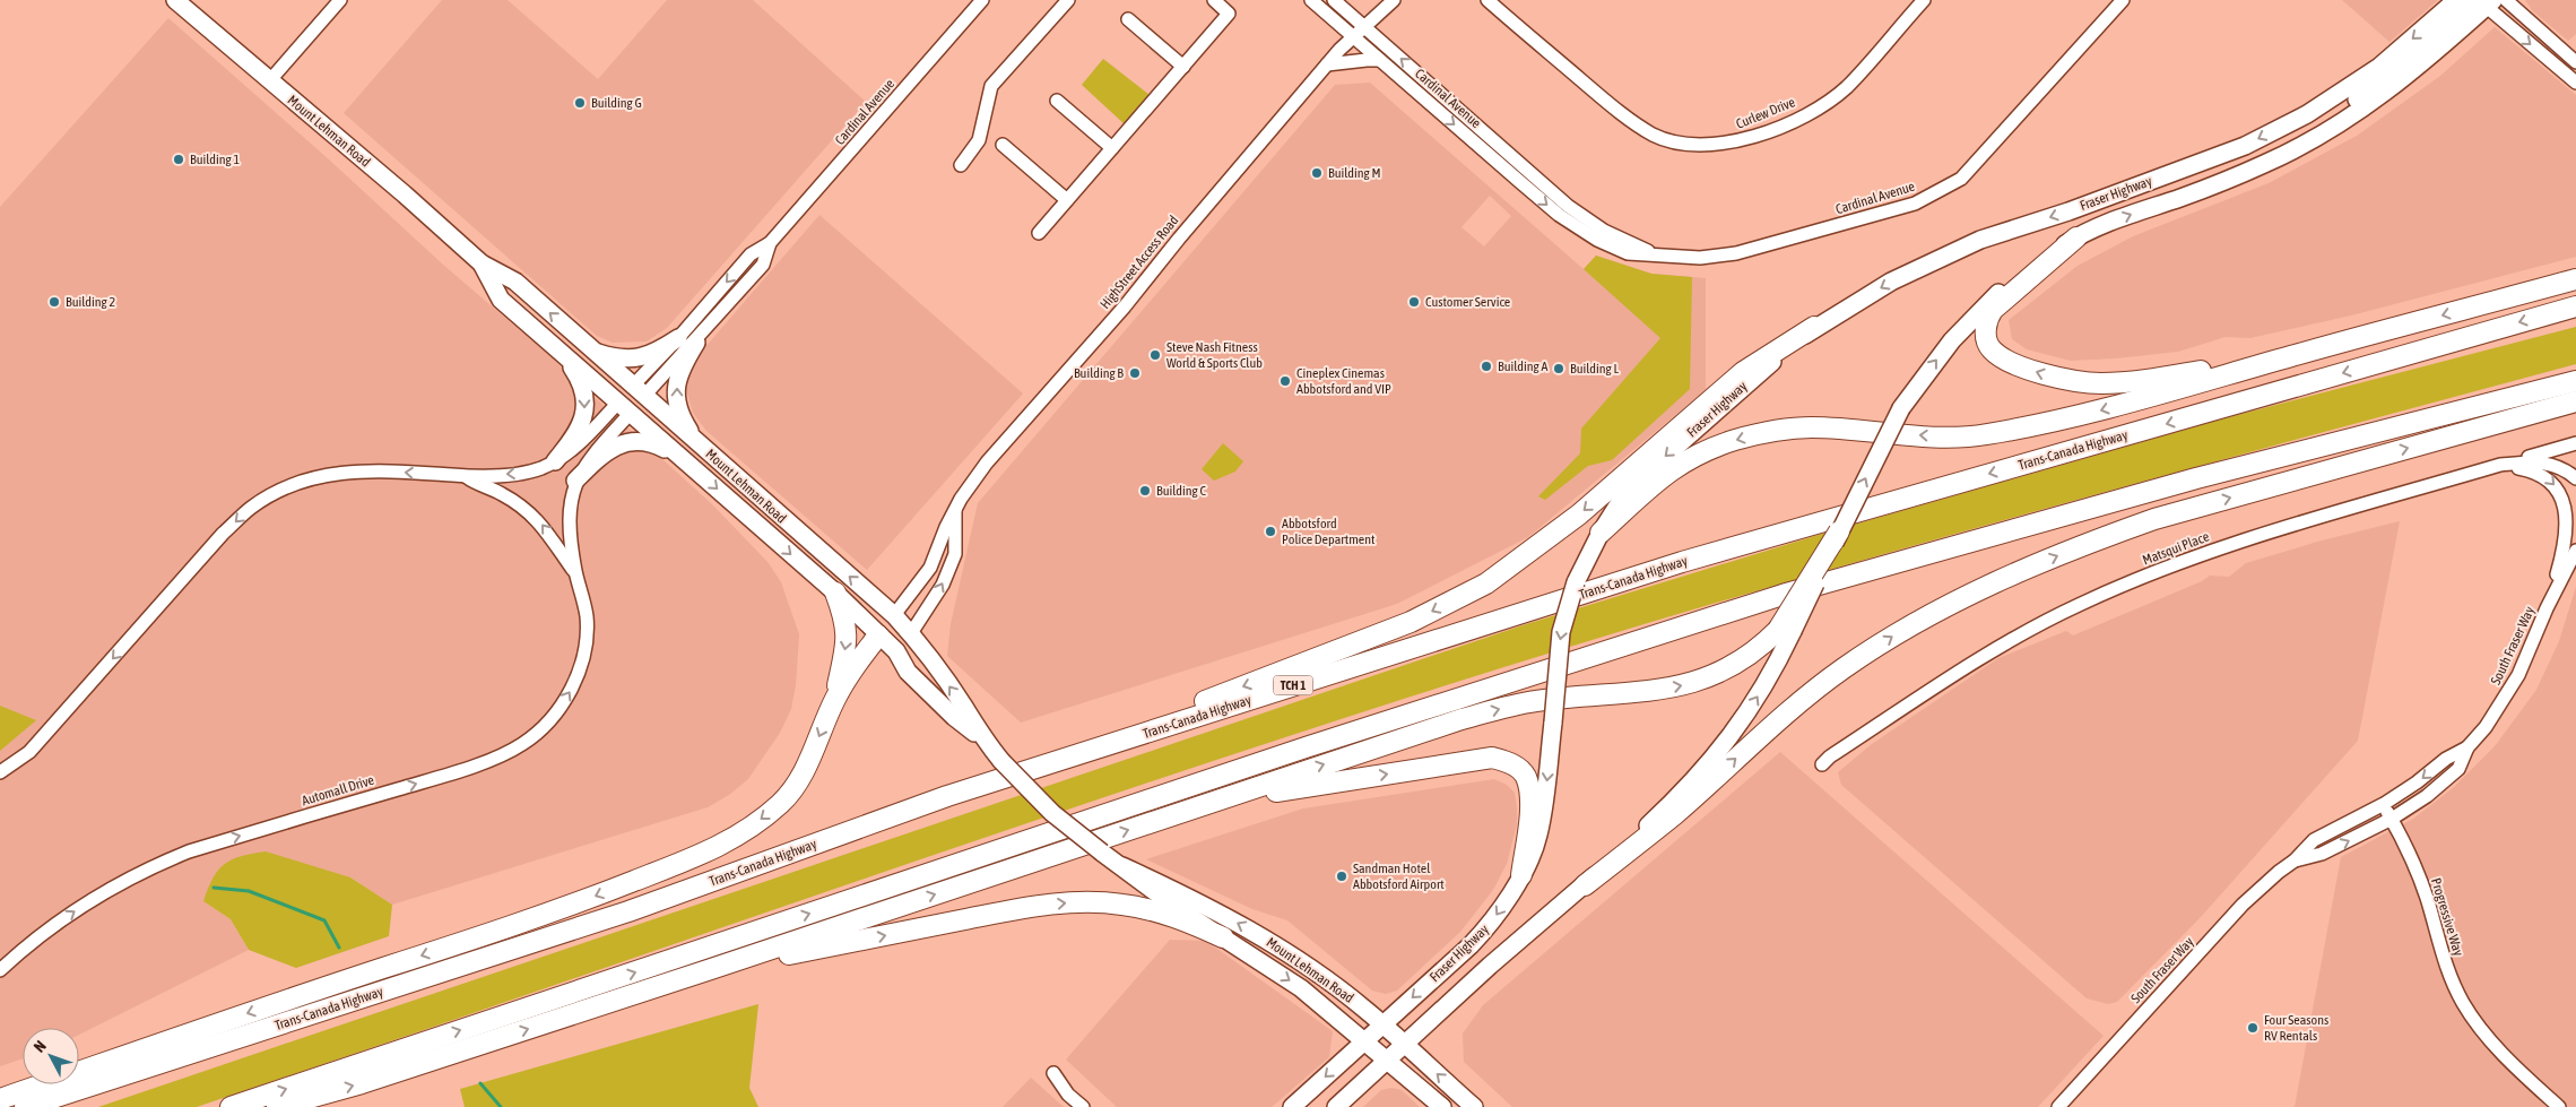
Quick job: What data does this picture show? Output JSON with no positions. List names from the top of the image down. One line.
{"streets":{"highway":["Trans-Canada Highway","TCH 1"],"main road":["Mount Lehman Road","Fraser Highway"],"street":["Cardinal Avenue","Curlew Drive","HighStreet Access Road","Matsqui Place","South Fraser Way","Automall Drive","Progressive Way"]},"crossings":[["Cardinal Avenue","Mount Lehman Road"],["Cardinal Avenue","HighStreet Access Road"],["Mount Lehman Road","Fraser Highway"],["Mount Lehman Road","HighStreet Access Road"],["Mount Lehman Road","Automall Drive"],["South Fraser Way","Progressive Way"]],"places":["Building G","Building 1","Building M","Building 2","Customer Service","Steve Nash Fitness World & Sports Club","Building A","Building L","Building B","Cineplex Cinemas Abbotsford and VIP","Building C","Abbotsford Police Department","Sandman Hotel Abbotsford Airport","Four Seasons RV Rentals"],"north":"top left"}
